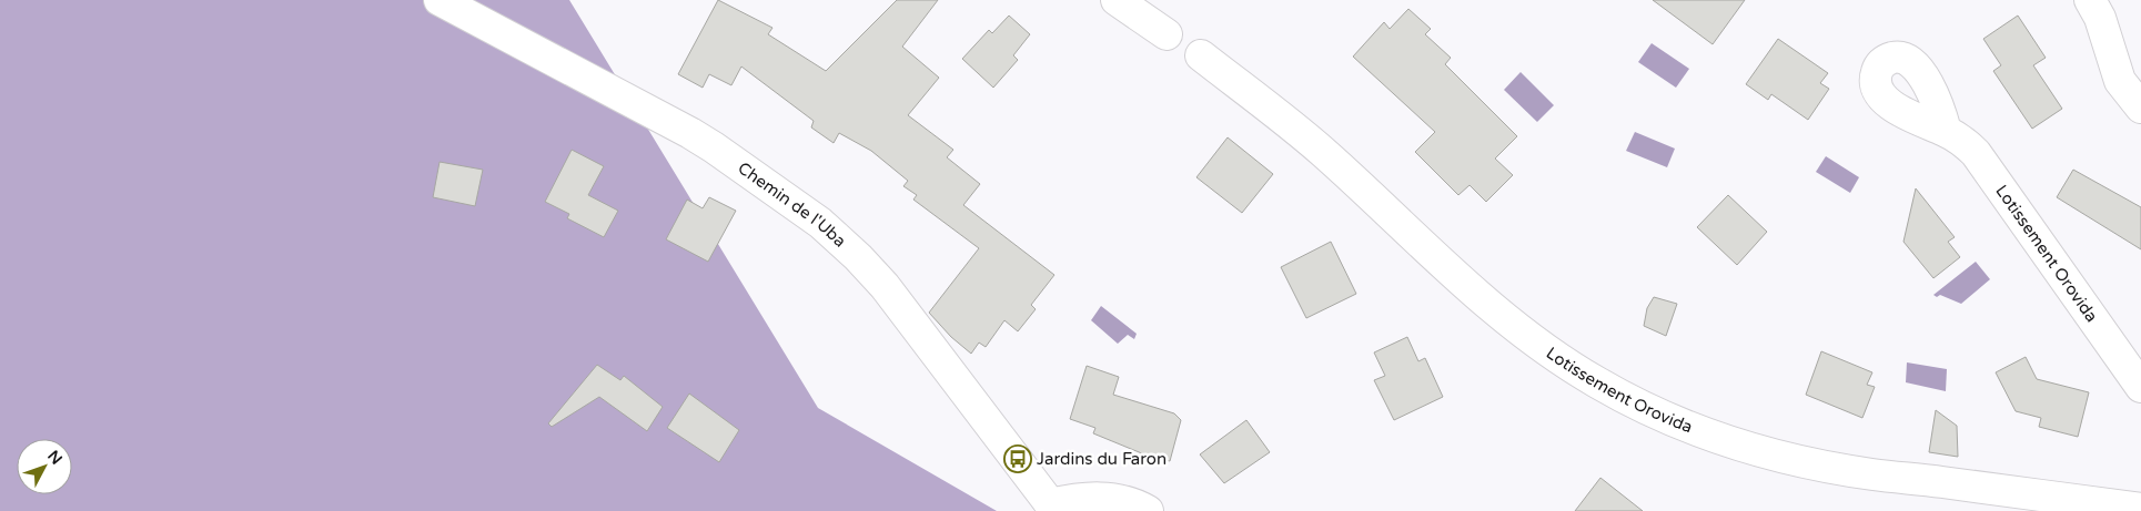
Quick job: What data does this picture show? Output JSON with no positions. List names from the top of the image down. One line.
{"streets":{"street":["Chemin de l'Uba","Lotissement Orovida"]},"places":{"bus stop":["Jardins du Faron"]},"north":"top right"}
